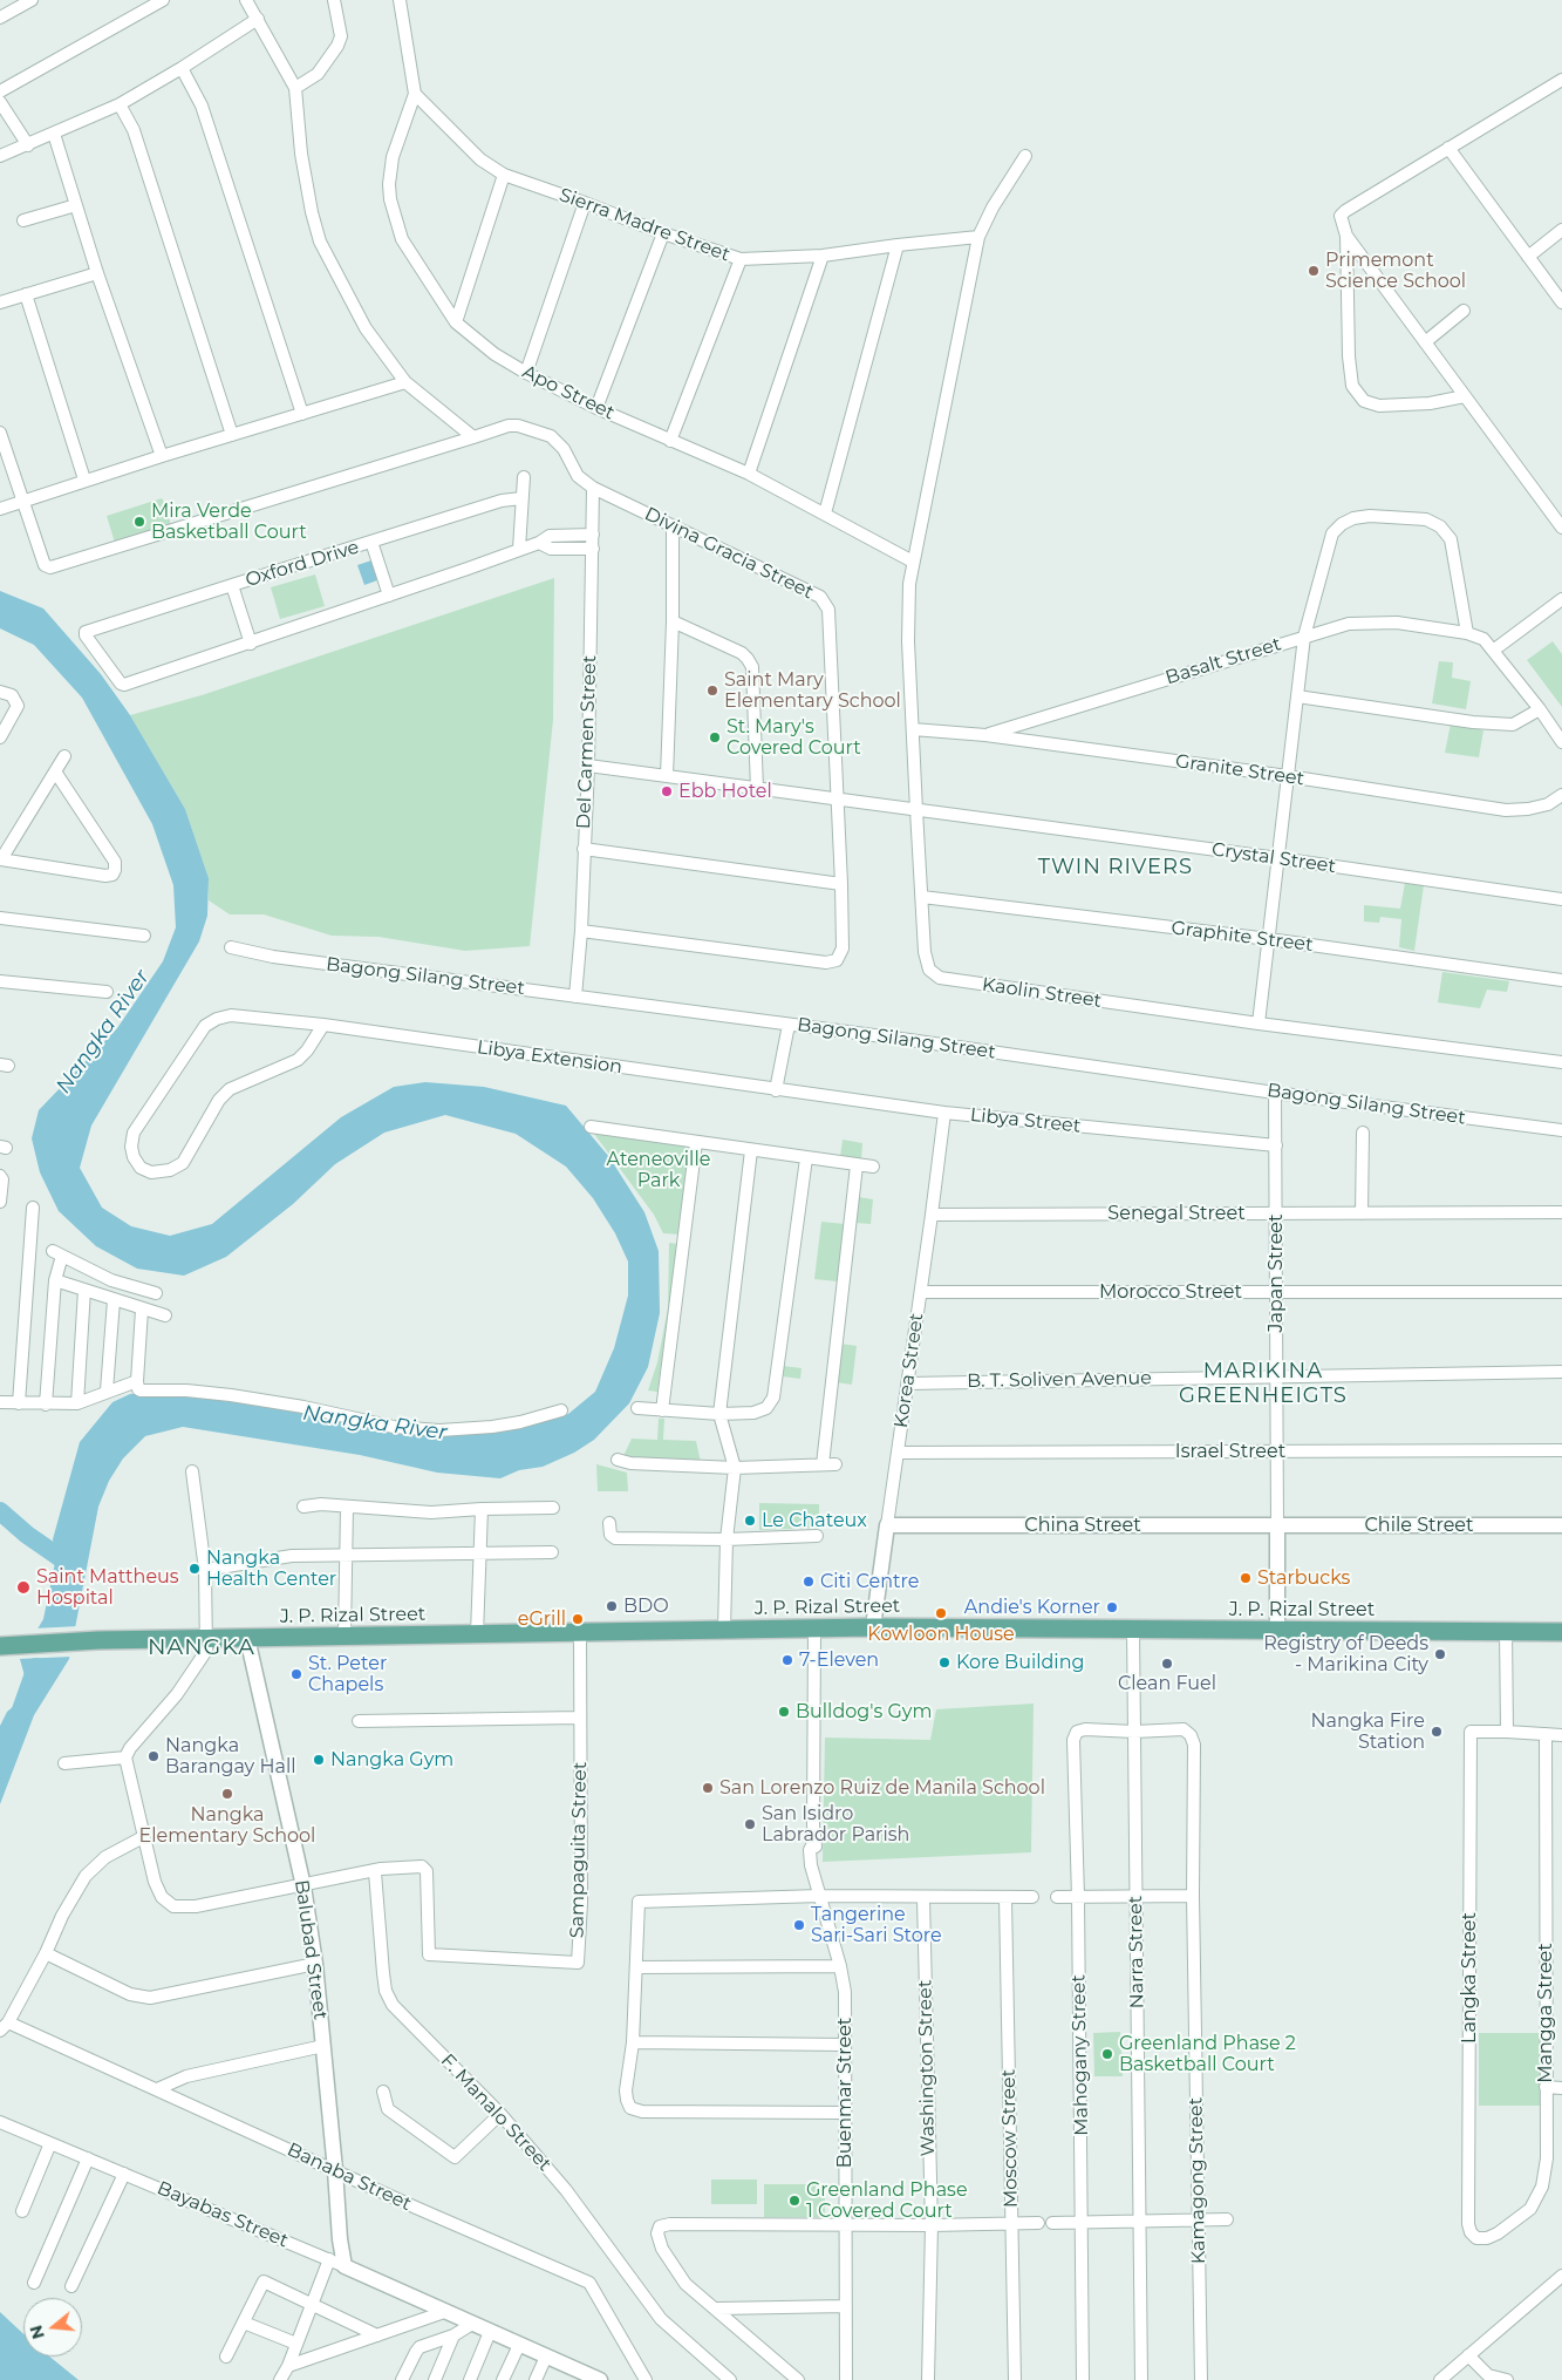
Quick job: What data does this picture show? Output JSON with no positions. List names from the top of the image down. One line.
{"streets":{"main road":["J. P. Rizal Street"],"street":["Sierra Madre Street","Apo Street","Divina Gracia Street","Oxford Drive","Basalt Street","Del Carmen Street","Granite Street","Crystal Street","Graphite Street","Bagong Silang Street","Kaolin Street","Libya Extension","Libya Street","Senegal Street","Japan Street","Morocco Street","Korea Street","B. T. Soliven Avenue","Israel Street","China Street","Chile Street","Sampaguita Street","Balubad Street","Narra Street","Langka Street","Mangga Street","Mahogany Street","Washington Street","Buenmar Street","F. Manalo Street","Moscow Street","Banaba Street","Kamagong Street","Bayabas Street"]},"crossings":[["Sierra Madre Street","Apo Street"],["Sierra Madre Street","Kaolin Street"],["Apo Street","Kaolin Street"],["Divina Gracia Street","Del Carmen Street"],["Divina Gracia Street","Crystal Street"],["Basalt Street","Granite Street"],["Del Carmen Street","Crystal Street"],["Del Carmen Street","Bagong Silang Street"],["Granite Street","Kaolin Street"],["Crystal Street","Kaolin Street"],["Graphite Street","Kaolin Street"],["Bagong Silang Street","Japan Street"],["Libya Extension","Libya Street"],["Libya Street","Japan Street"],["Libya Street","Korea Street"],["Senegal Street","Japan Street"],["Senegal Street","Korea Street"],["Japan Street","Morocco Street"],["Japan Street","B. T. Soliven Avenue"],["Japan Street","Israel Street"],["Japan Street","China Street"],["Japan Street","Chile Street"],["Japan Street","J. P. Rizal Street"],["Morocco Street","Korea Street"],["Korea Street","B. T. Soliven Avenue"],["Korea Street","Israel Street"],["Korea Street","China Street"],["Korea Street","J. P. Rizal Street"],["China Street","Chile Street"],["J. P. Rizal Street","Balubad Street"],["J. P. Rizal Street","Narra Street"],["J. P. Rizal Street","Buenmar Street"],["Sampaguita Street","F. Manalo Street"],["Balubad Street","Banaba Street"],["Balubad Street","Bayabas Street"],["Narra Street","Mahogany Street"],["Narra Street","Kamagong Street"],["Langka Street","Mangga Street"],["Mahogany Street","Kamagong Street"]],"districts":["TWIN RIVERS","MARIKINA GREENHEIGTS","NANGKA"],"water":["Nangka River"],"parks":["Ateneoville Park"],"places":["Primemont Science School","Mira Verde Basketball Court","Saint Mary Elementary School","St. Mary's Covered Court","Ebb Hotel","Le Chateux","Nangka Health Center","Starbucks","Citi Centre","Saint Mattheus Hospital","BDO","Andie's Korner","Kowloon House","eGrill","Registry of Deeds - Marikina City","7-Eleven","Kore Building","Clean Fuel","St. Peter Chapels","Bulldog's Gym","Nangka Fire Station","Nangka Barangay Hall","Nangka Gym","San Lorenzo Ruiz de Manila School","Nangka Elementary School","San Isidro Labrador Parish","Tangerine Sari-Sari Store","Greenland Phase 2 Basketball Court","Greenland Phase 1 Covered Court"],"north":"left"}
